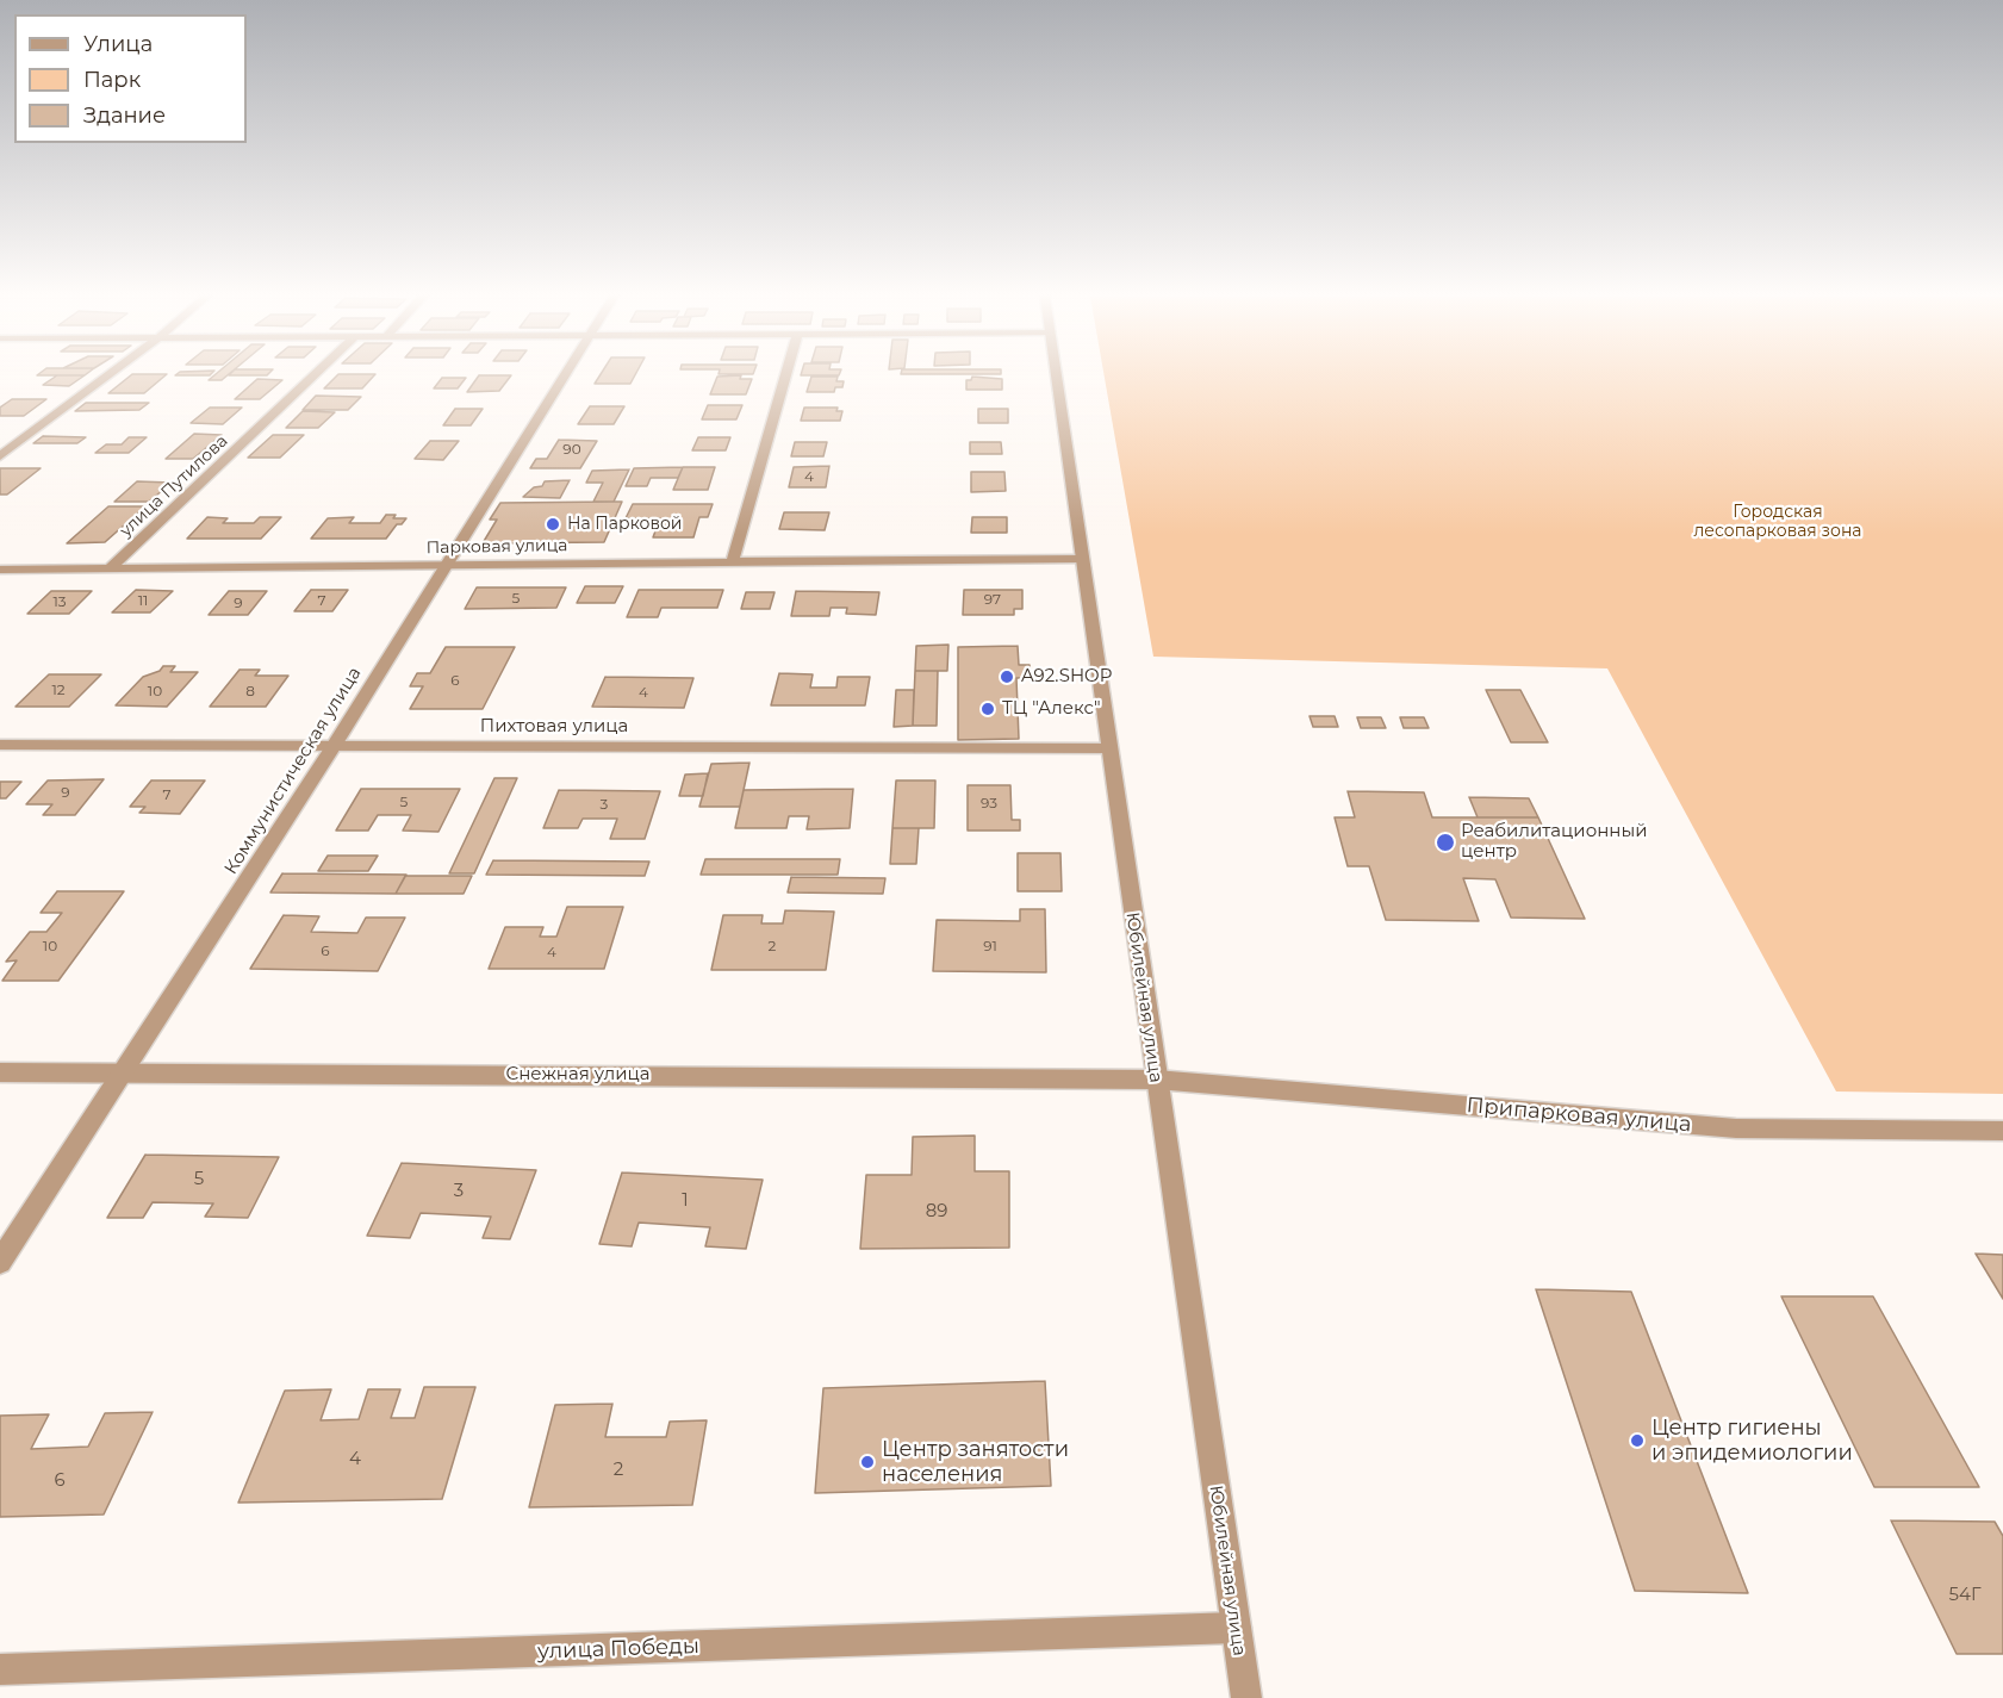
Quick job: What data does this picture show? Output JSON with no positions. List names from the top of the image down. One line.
{"streets":{"street":["улица Путилова","Парковая улица","Пихтовая улица","Коммунистическая улица","Юбилейная улица","Снежная улица","Припарковая улица","улица Победы"]},"crossings":[["улица Путилова","Парковая улица"],["Парковая улица","Коммунистическая улица"],["Парковая улица","Юбилейная улица"],["Пихтовая улица","Коммунистическая улица"],["Пихтовая улица","Юбилейная улица"],["Коммунистическая улица","Снежная улица"],["Юбилейная улица","Снежная улица"],["Юбилейная улица","Припарковая улица"],["Юбилейная улица","улица Победы"],["Снежная улица","Припарковая улица"]],"parks":["Городская лесопарковая зона"],"places":["На Парковой","A92.SHOP","ТЦ \"Алекс\"","Реабилитационный центр","Центр гигиены и эпидемиологии","Центр занятости населения"],"house_numbers":["90","4","5","97","11","7","13","9","6","12","10","8","4","9","7","5","93","3","10","2","91","6","4","5","3","1","89","4","2","6","54Г"],"legend":["Улица","Парк","Здание"]}
